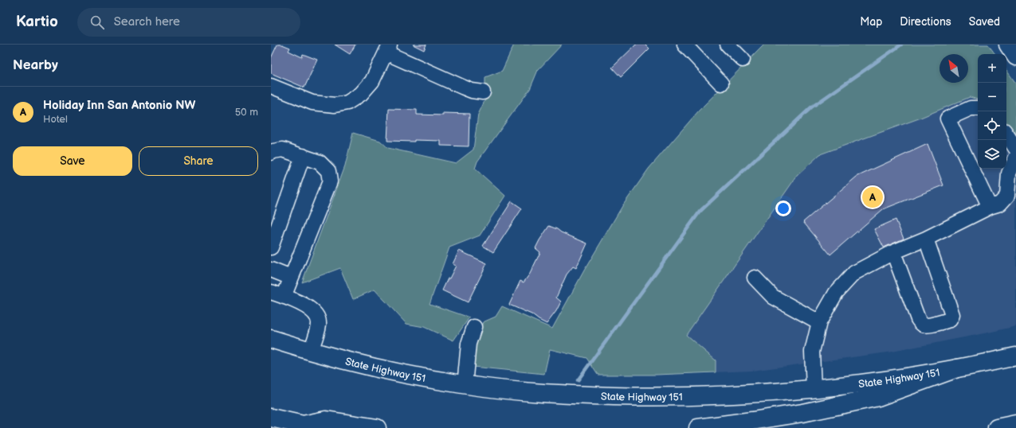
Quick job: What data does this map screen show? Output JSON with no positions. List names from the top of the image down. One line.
{"streets":{"main road":["State Highway 151"]},"north":"top left","page":{"header":"Kartio","search":"Search here","nav":["Map","Directions","Saved"],"heading":"Nearby","map_buttons":["+","−"],"list":[{"mark":"A","name":"Holiday Inn San Antonio NW","note":"Hotel","value":"50 m"}],"buttons":["Save","Share"],"pins":"A"}}
